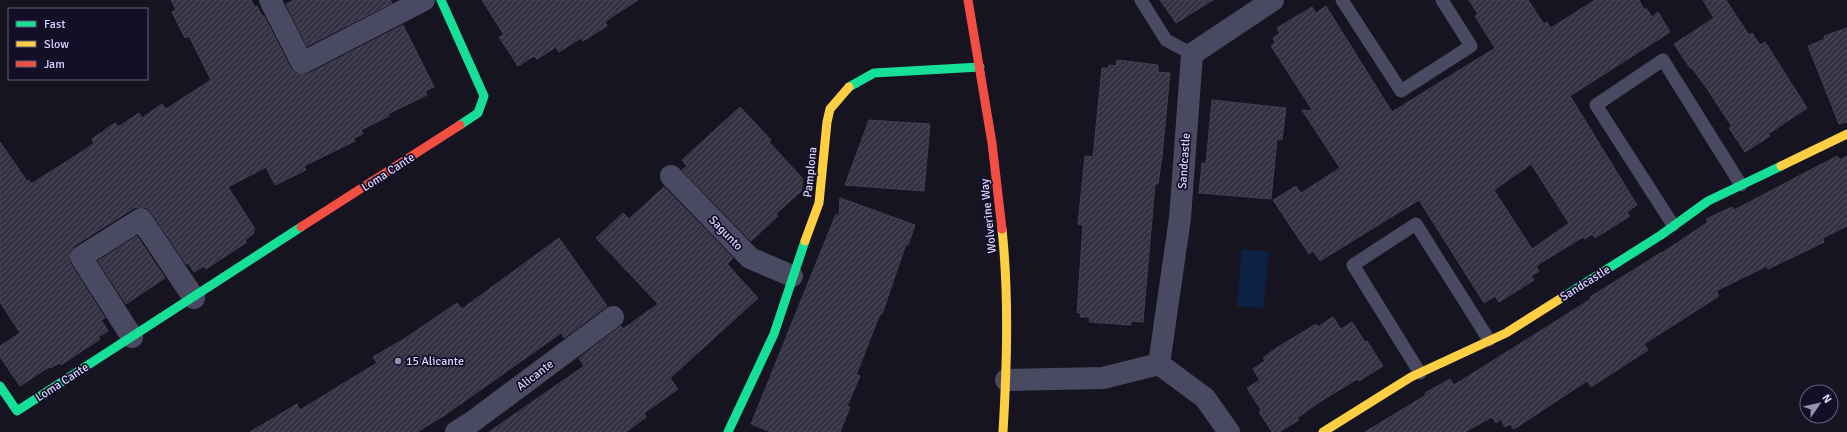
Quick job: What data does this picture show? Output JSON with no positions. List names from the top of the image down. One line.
{"streets":{"street":["Sandcastle","Loma Cante","Pamplona","Wolverine Way","Sagunto","Alicante"]},"crossings":[["Pamplona","Wolverine Way"],["Pamplona","Sagunto"]],"places":["15 Alicante"],"legend":["Fast","Slow","Jam"],"north":"top right"}
